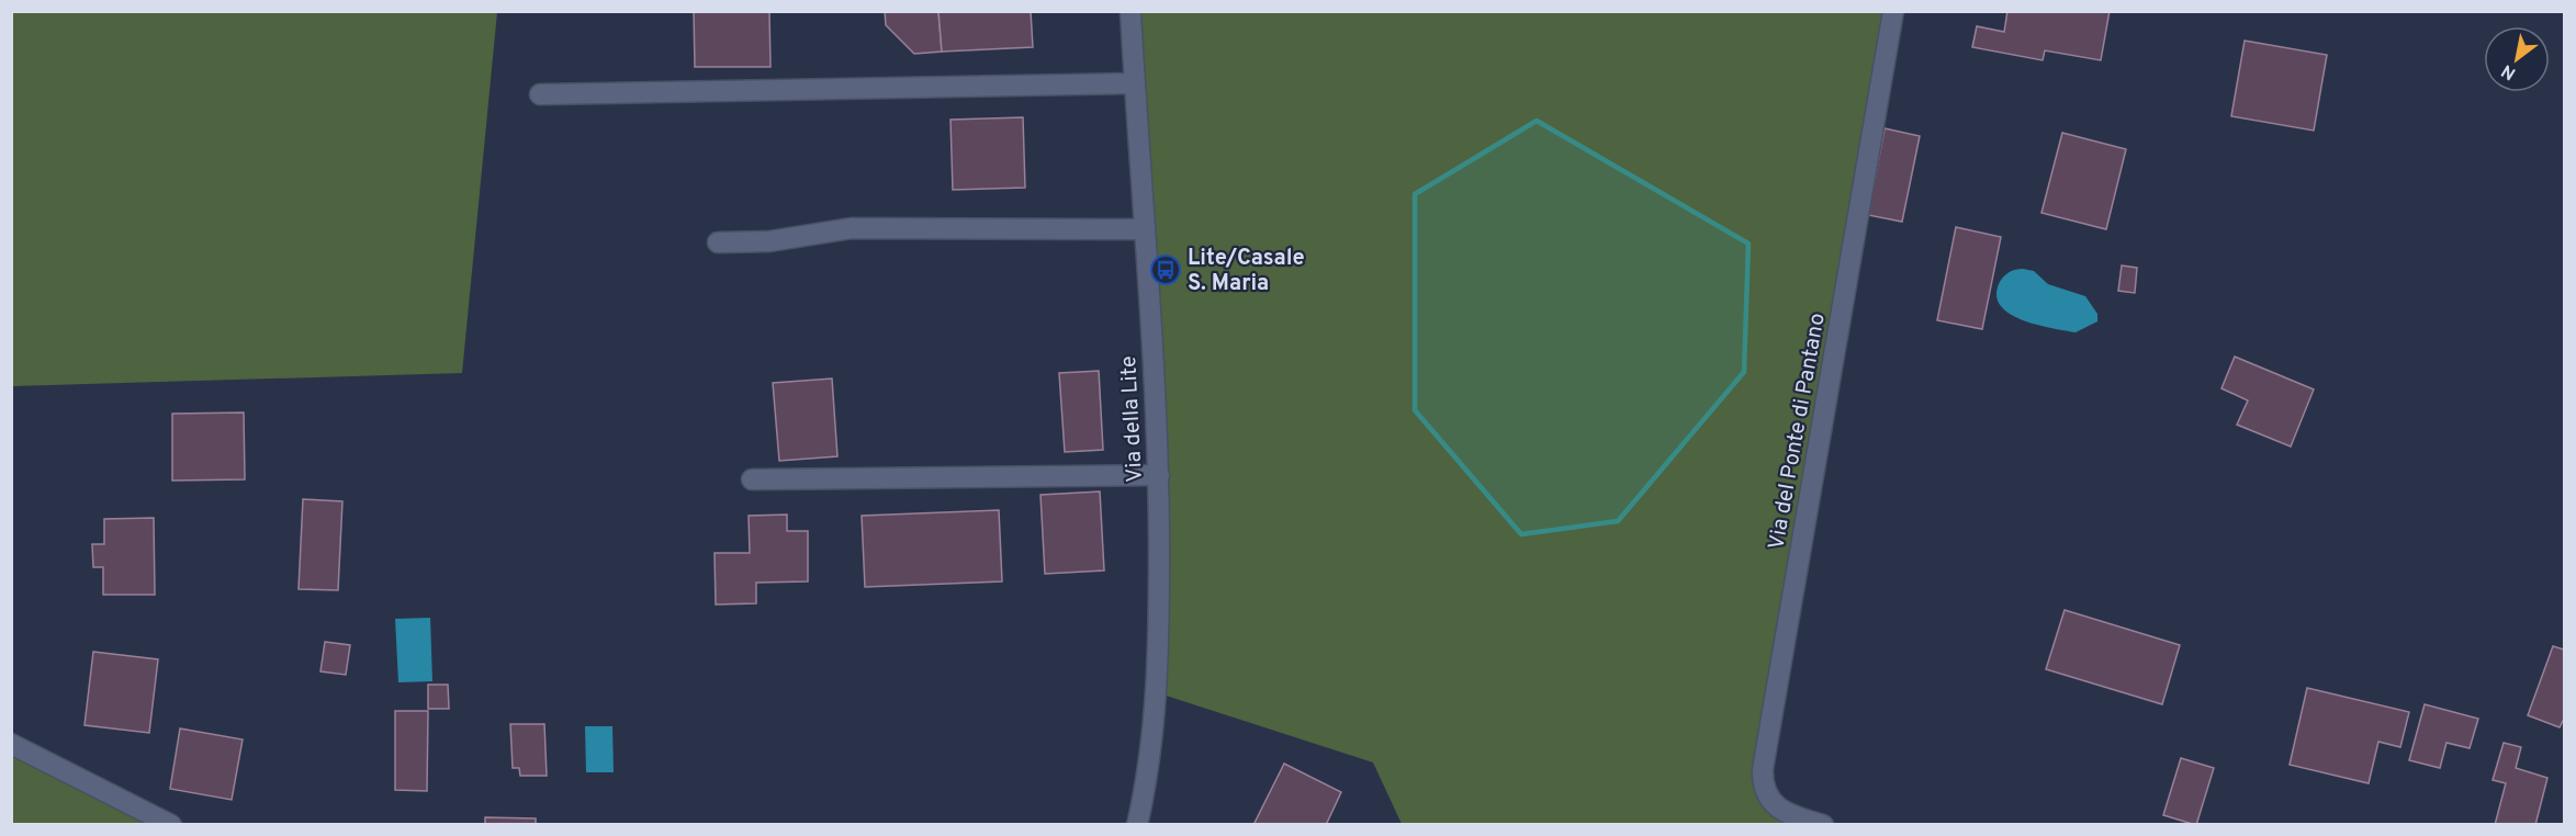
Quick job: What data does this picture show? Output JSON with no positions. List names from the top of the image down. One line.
{"streets":{"street":["Via della Lite","Via del Ponte di Pantano"]},"places":{"bus stop":["Lite/Casale S. Maria"]},"north":"bottom left"}
